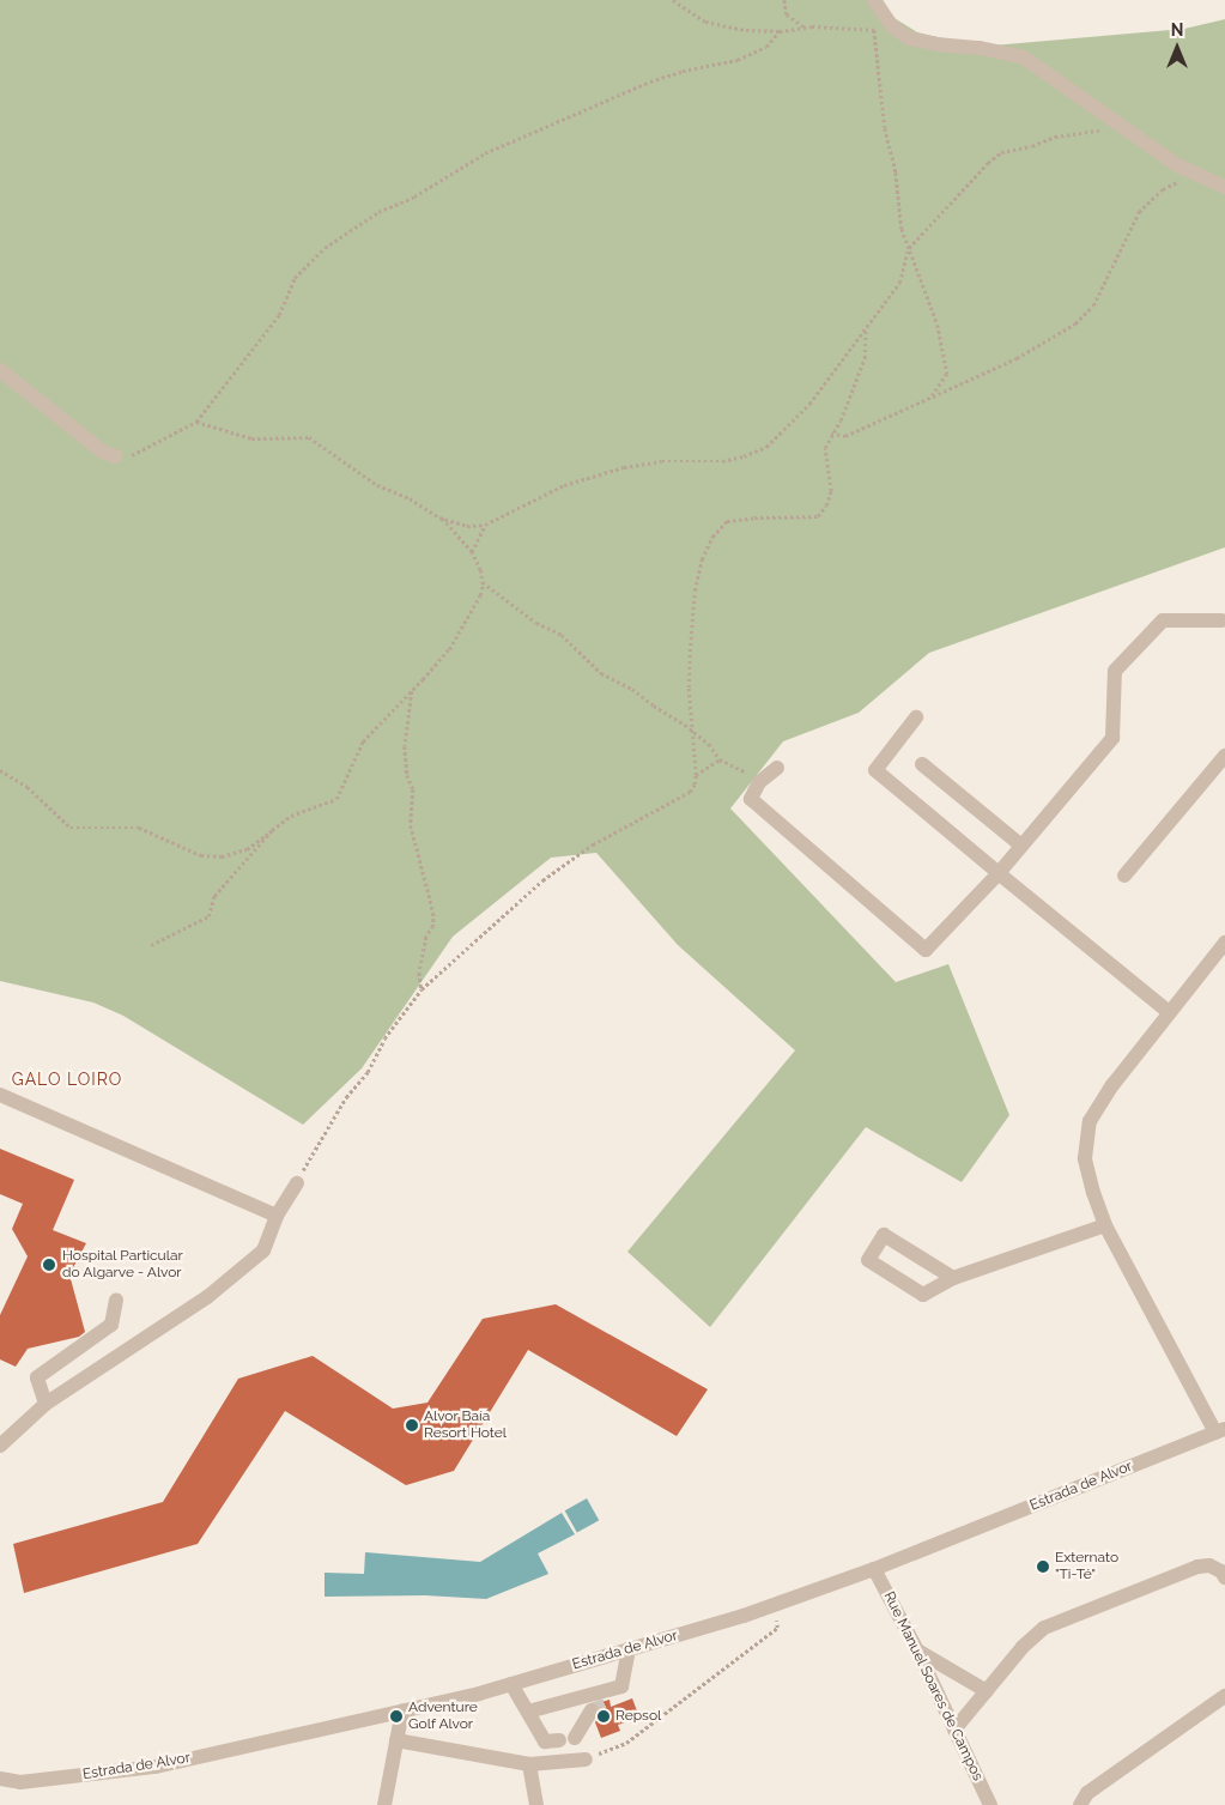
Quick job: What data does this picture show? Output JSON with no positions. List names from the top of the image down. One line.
{"streets":{"street":["Estrada de Alvor","Rue Manuel Soares de Campos"]},"crossings":[["Estrada de Alvor","Rue Manuel Soares de Campos"]],"districts":["GALO LOIRO"],"places":["Hospital Particular do Algarve - Alvor","Alvor Baía Resort Hotel","Externato \"Ti-Té\"","Adventure Golf Alvor","Repsol"],"north":"top"}
